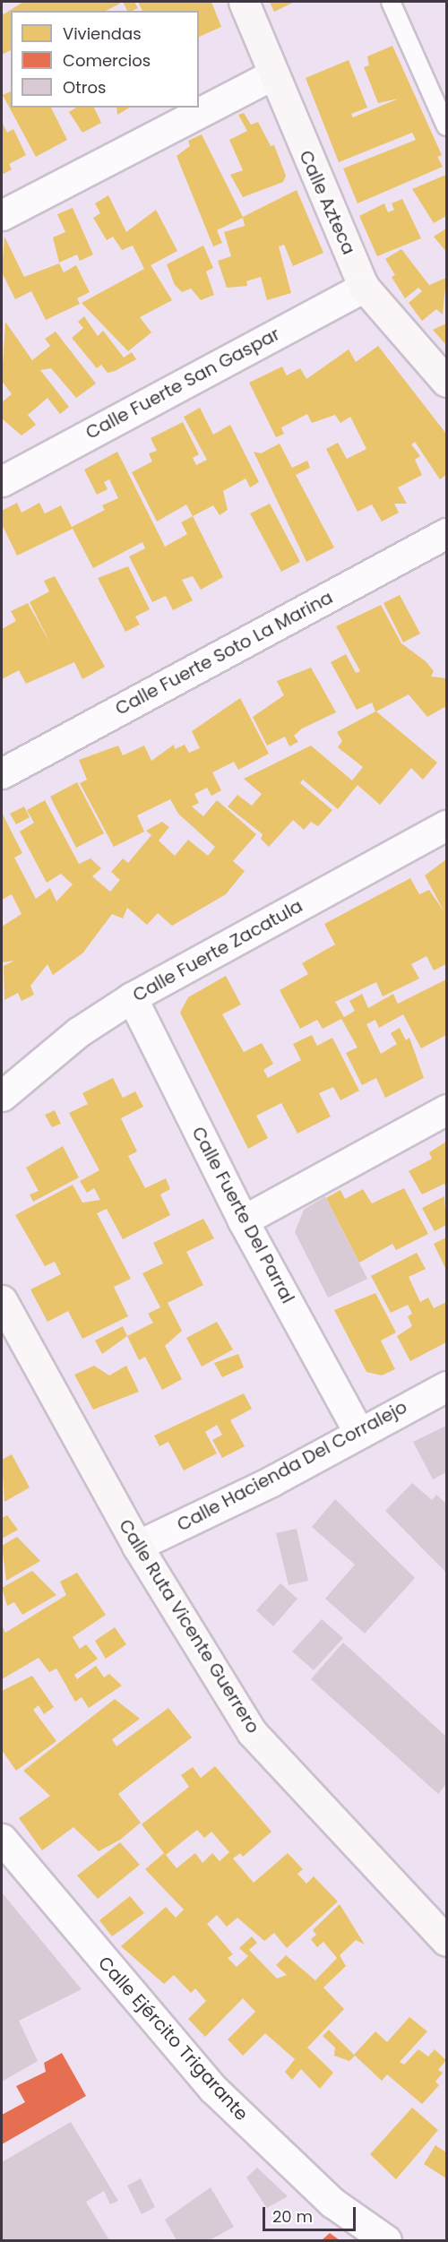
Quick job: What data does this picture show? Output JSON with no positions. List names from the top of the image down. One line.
{"streets":{"main road":["Calle Azteca","Calle Ruta Vicente Guerrero"],"street":["Calle Fuerte San Gaspar","Calle Fuerte Soto La Marina","Calle Fuerte Zacatula","Calle Fuerte Del Parral","Calle Hacienda Del Corralejo","Calle Ejército Trigarante"]},"crossings":[["Calle Azteca","Calle Fuerte San Gaspar"],["Calle Fuerte Zacatula","Calle Fuerte Del Parral"],["Calle Fuerte Del Parral","Calle Hacienda Del Corralejo"],["Calle Hacienda Del Corralejo","Calle Ruta Vicente Guerrero"]],"legend":["Viviendas","Comercios","Otros"],"scale_bar":"20 m"}
